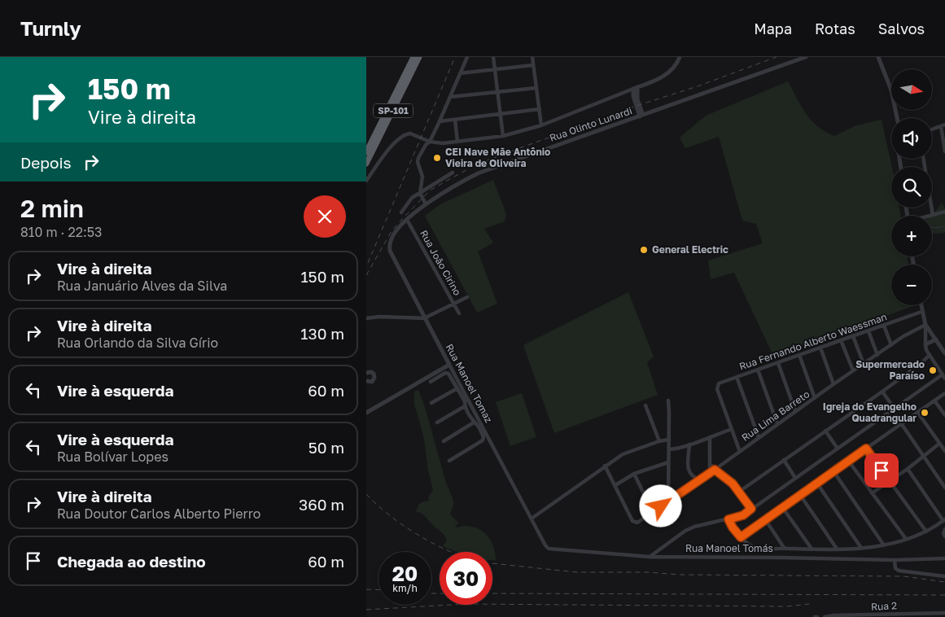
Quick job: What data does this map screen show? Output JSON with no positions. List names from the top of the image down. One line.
{"streets":{"highway":["SP-101"],"street":["Rua Olinto Lunardi","Rua João Cirino","Rua Fernando Alberto Waessman","Rua Manoel Tomaz","Rua Lima Barreto","Rua Manoel Tomás","Rua 2"]},"crossings":[["Rua Olinto Lunardi","Rua João Cirino"],["Rua Olinto Lunardi","Rua Manoel Tomaz"],["Rua Manoel Tomaz","Rua Manoel Tomás"]],"places":["CEI Nave Mãe Antônio Vieira de Oliveira","General Electric","Supermercado Paraíso","Igreja do Evangelho Quadrangular"],"north":"right","page":{"header":"Turnly","nav":["Mapa","Rotas","Salvos"],"turn":["150 m","Vire à direita"],"map_buttons":["+","−"],"then":"Depois","heading":["2 min","810 m · 22:53"],"list":[{"name":"Vire à direita","note":"Rua Januário Alves da Silva","value":"150 m"},{"name":"Vire à direita","note":"Rua Orlando da Silva Gírio","value":"130 m"},{"name":"Vire à esquerda","value":"60 m"},{"name":"Vire à esquerda","note":"Rua Bolívar Lopes","value":"50 m"},{"name":"Vire à direita","note":"Rua Doutor Carlos Alberto Pierro","value":"360 m"},{"name":"Chegada ao destino","value":"60 m"}],"speed":"20 km/h","limit":"30"}}
